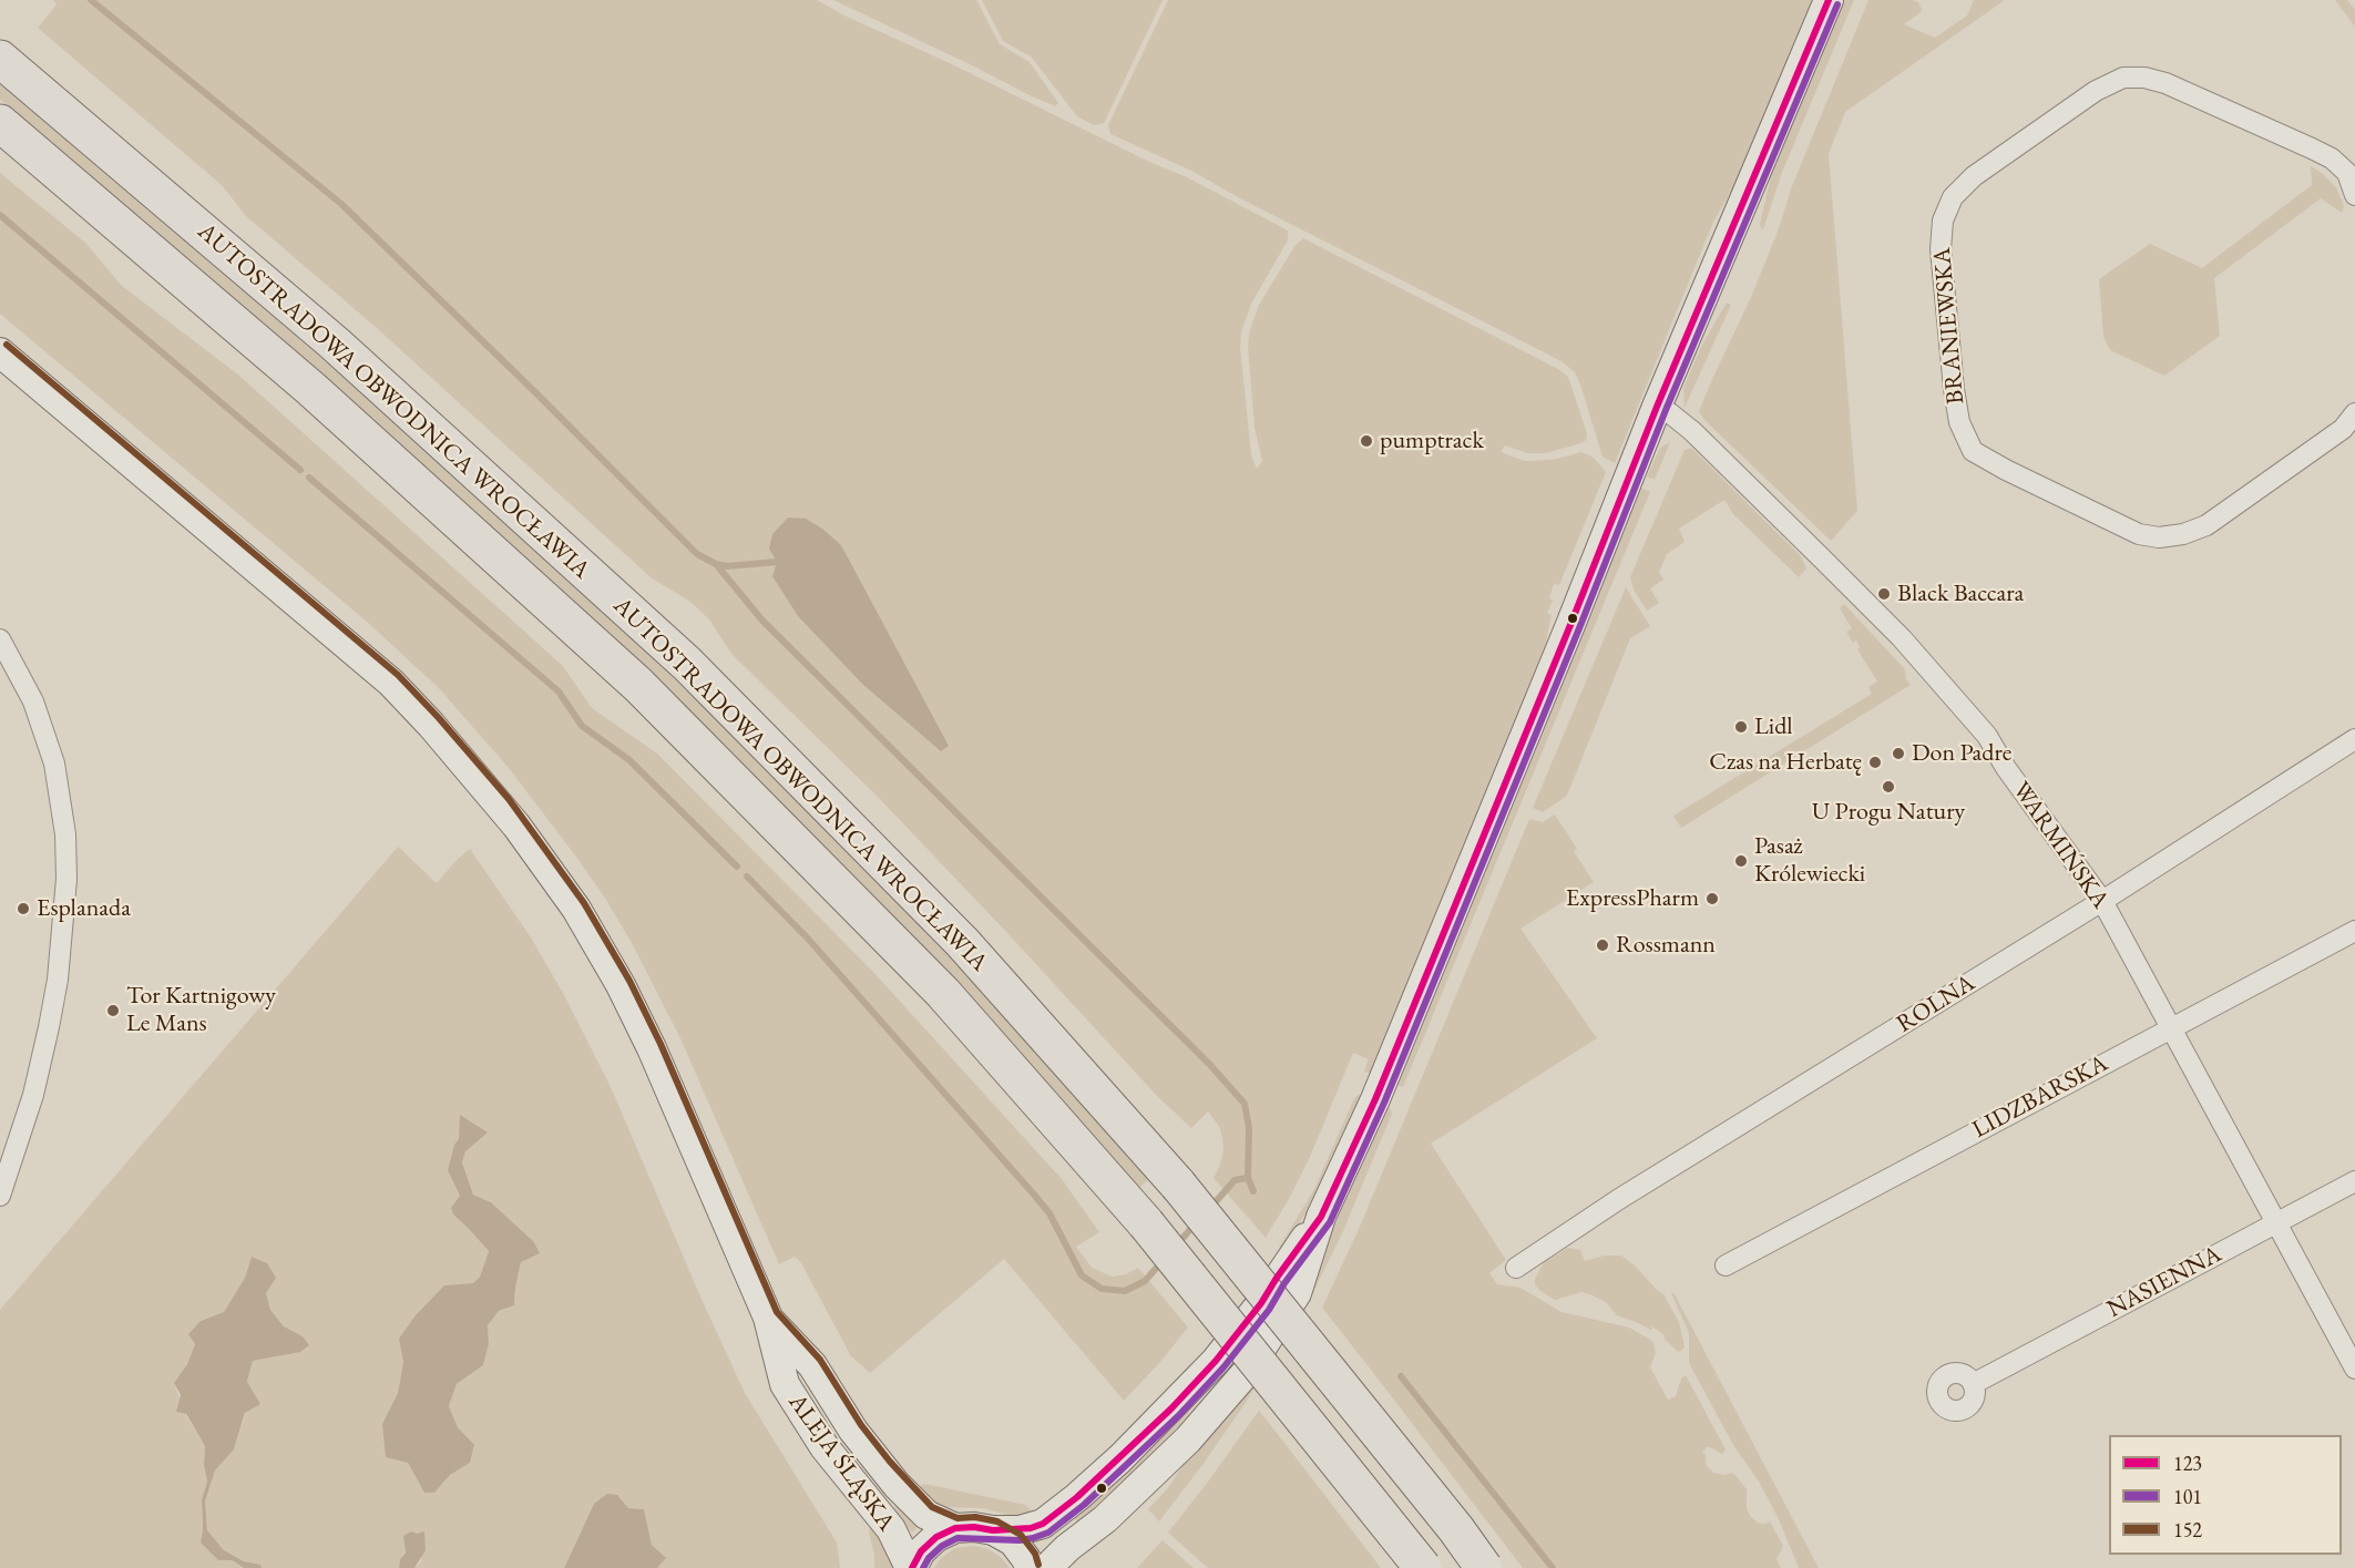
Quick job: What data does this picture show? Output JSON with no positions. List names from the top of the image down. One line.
{"streets":{"highway":["AUTOSTRADOWA OBWODNICA WROCŁAWIA"],"street":["BRANIEWSKA","WARMIŃSKA","ROLNA","LIDZBARSKA","NASIENNA","ALEJA ŚLĄSKA"]},"crossings":[["WARMIŃSKA","ROLNA"],["WARMIŃSKA","LIDZBARSKA"],["WARMIŃSKA","NASIENNA"]],"places":["pumptrack","Black Baccara","Lidl","Don Padre","Czas na Herbatę","U Progu Natury","Pasaż Królewiecki","ExpressPharm","Esplanada","Rossmann","Tor Kartnigowy Le Mans"],"lines":["transit line 123","transit line 101","transit line 152"],"legend":["123","101","152"]}
